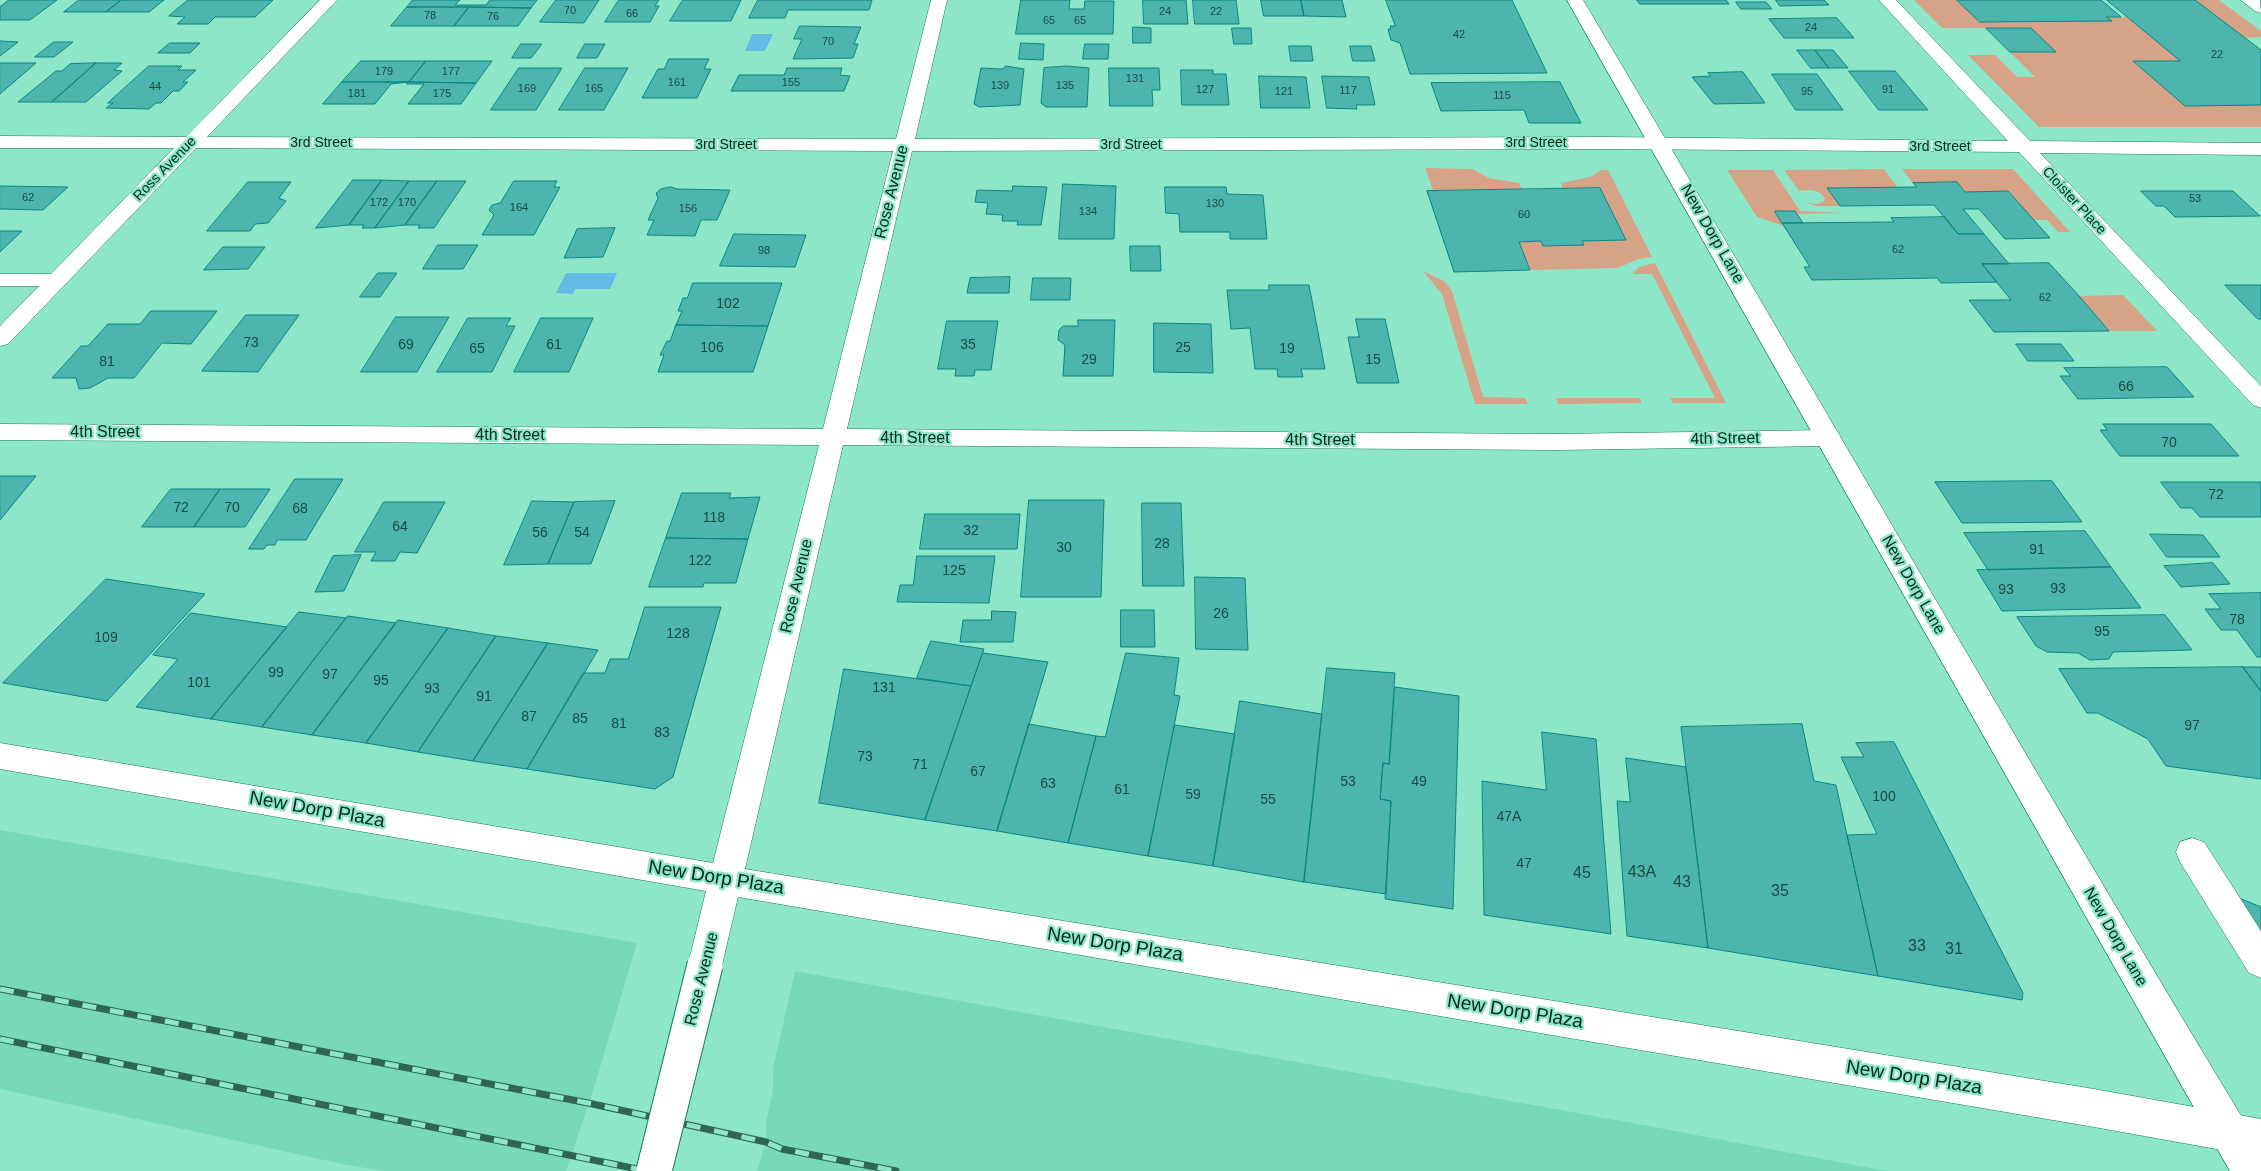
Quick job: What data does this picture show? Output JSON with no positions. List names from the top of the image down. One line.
{"streets":{"street":["3rd Street","Ross Avenue","Rose Avenue","Cloister Place","New Dorp Lane","4th Street","New Dorp Plaza"]},"crossings":[["3rd Street","Ross Avenue"],["3rd Street","Rose Avenue"],["3rd Street","Cloister Place"],["3rd Street","New Dorp Lane"],["Rose Avenue","4th Street"],["Rose Avenue","New Dorp Plaza"],["New Dorp Lane","4th Street"],["New Dorp Lane","New Dorp Plaza"]],"house_numbers":["70","24","22","66","78","76","65","65","24","42","70","22","179","177","131","161","155","139","135","44","169","165","127","91","117","121","95","181","175","115","62","53","172","170","130","164","156","134","60","62","98","62","102","73","69","61","35","106","25","65","19","29","15","81","66","70","72","72","70","68","118","64","32","56","54","28","30","91","122","125","93","93","26","78","95","128","109","99","97","95","101","131","93","91","87","85","81","97","83","73","71","67","53","49","63","61","59","100","55","47A","47","43A","45","43","35","33","31"]}
